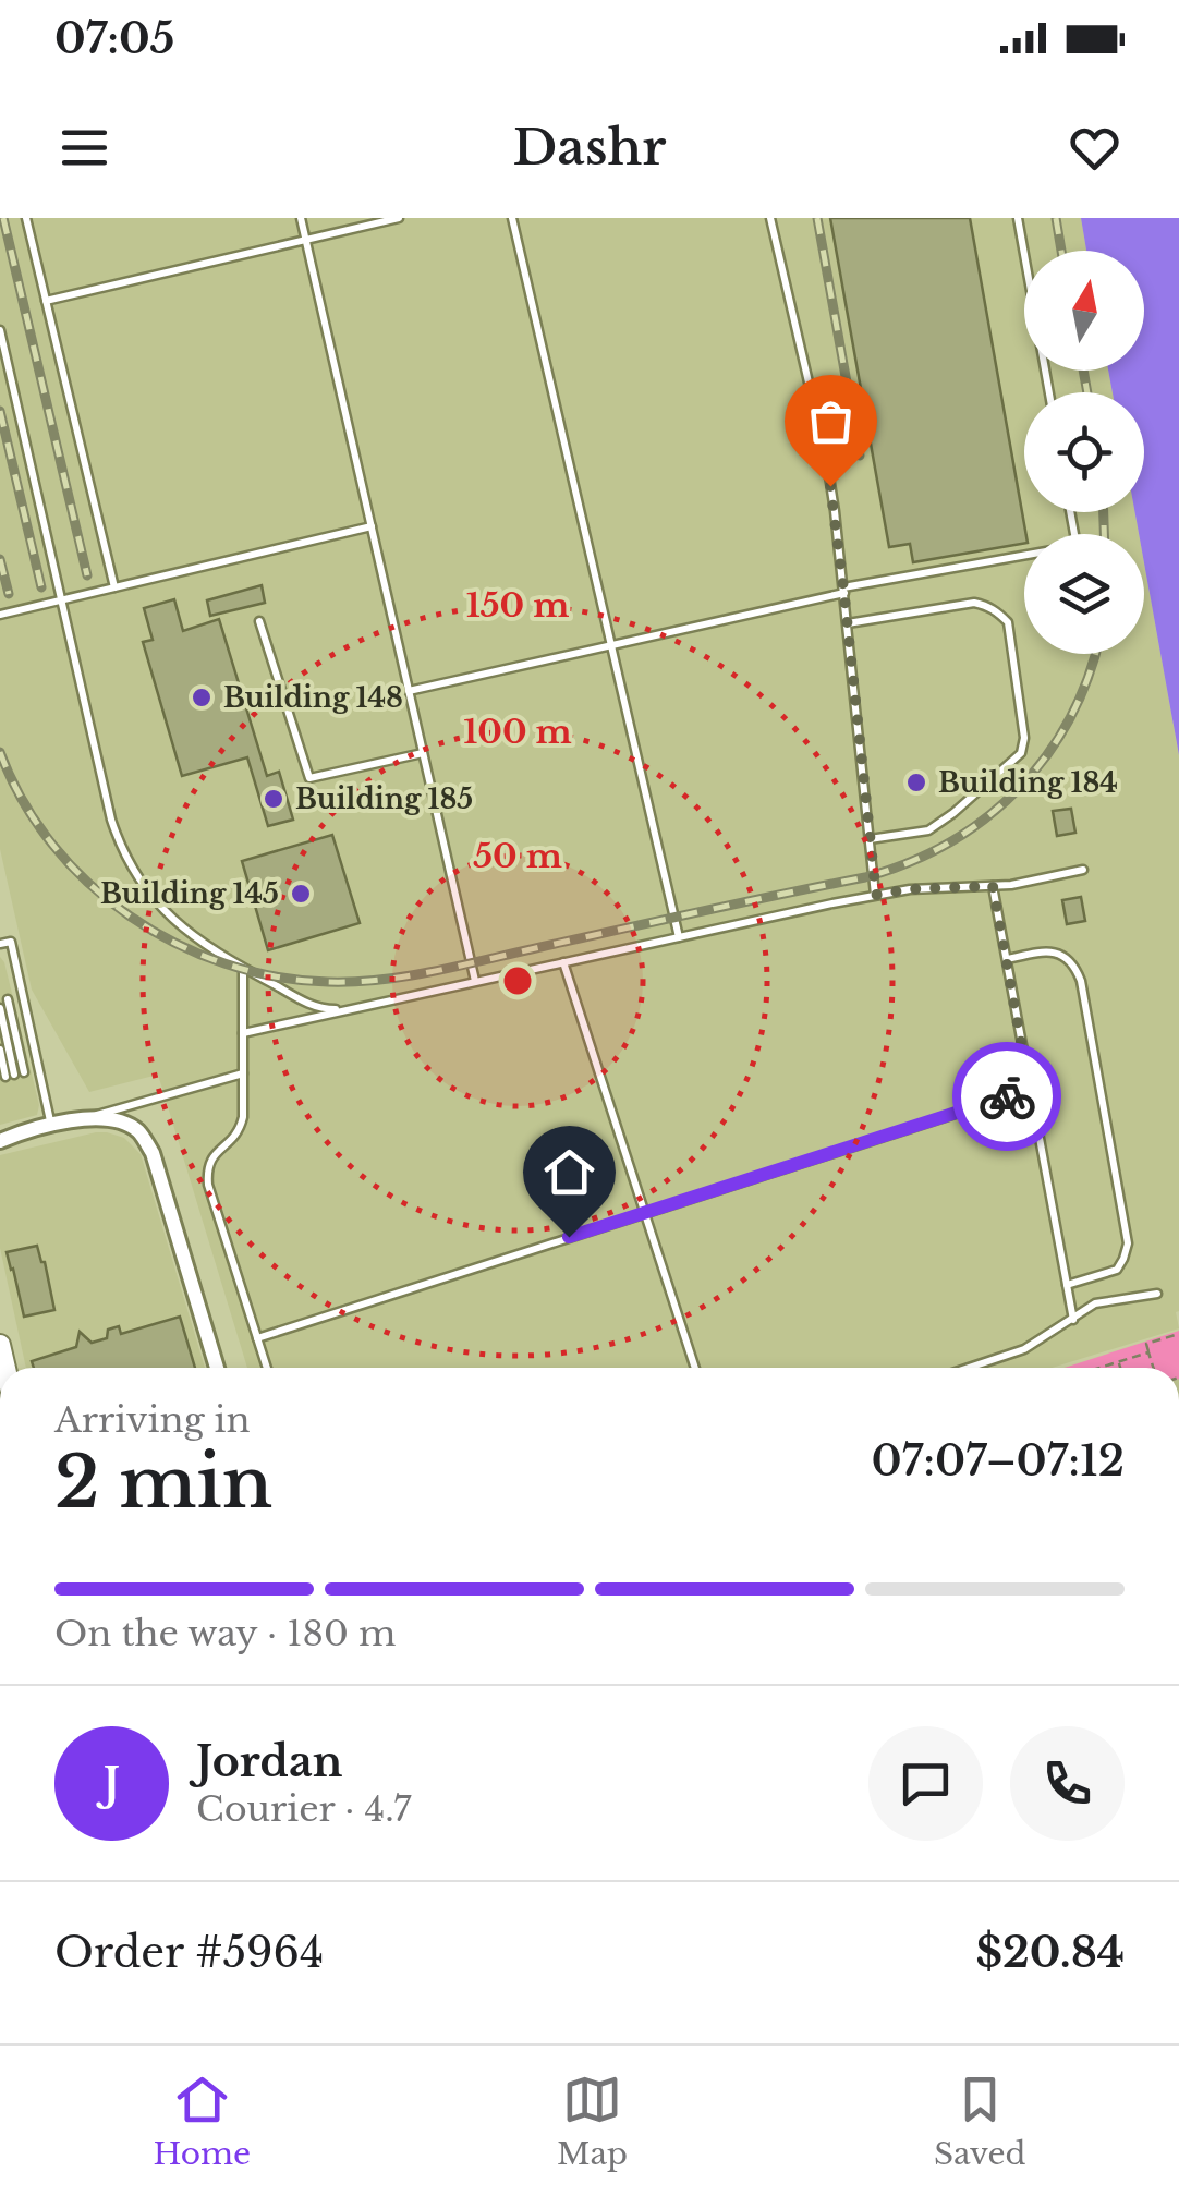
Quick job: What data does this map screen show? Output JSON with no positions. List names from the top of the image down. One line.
{"places":["Building 148","Building 184","Building 185","Building 145"],"north":"top","page":{"status":"07:05","header":"Dashr","heading":["2 min","Arriving in","07:07–07:12"],"panel":["Jordan","Courier · 4.7","Order #5964","$20.84"],"bar":"On the way · 180 m","round":"J","tabs":["Home","Map","Saved"]},"rings":["150 m","100 m","50 m"]}
